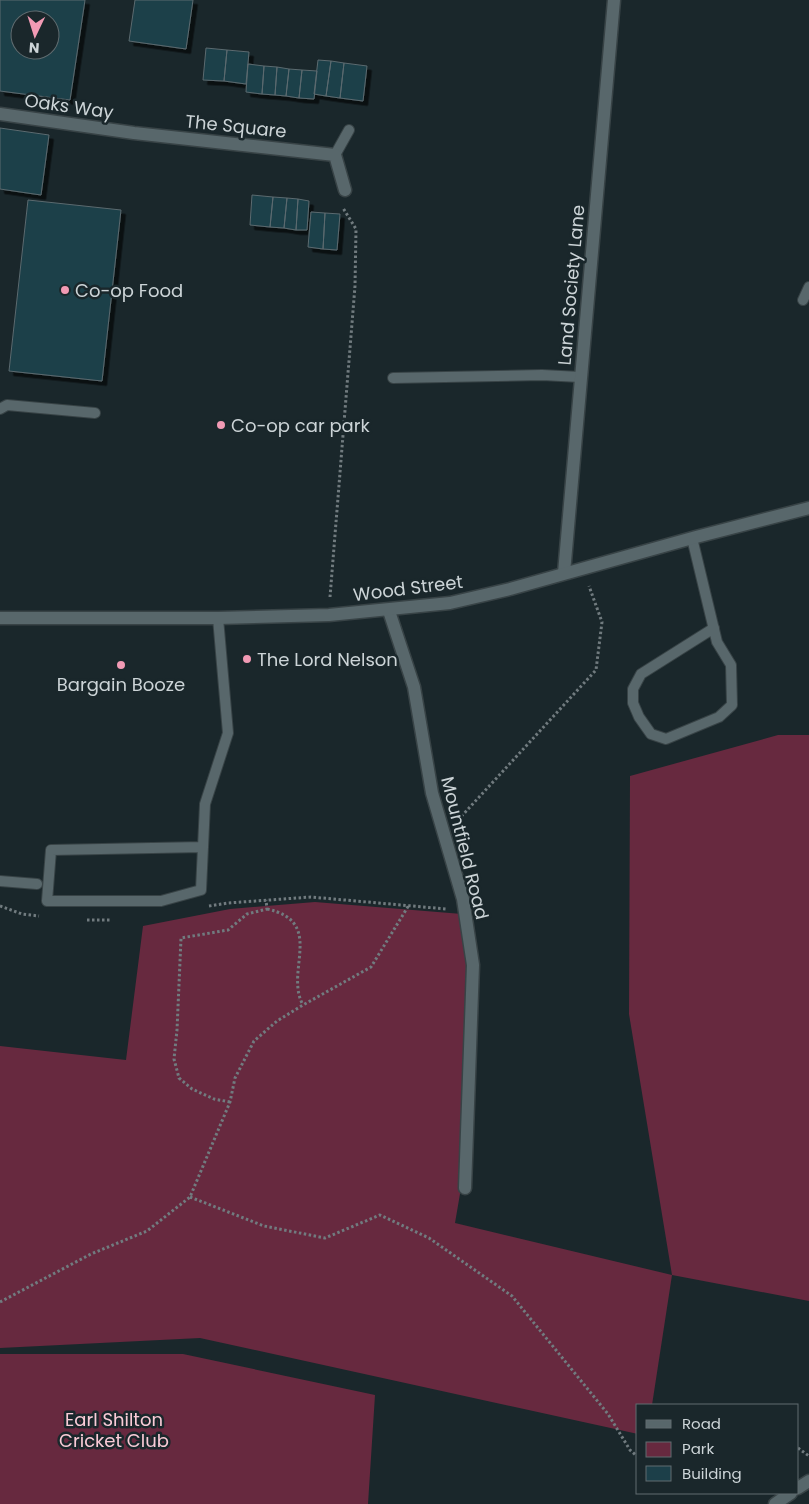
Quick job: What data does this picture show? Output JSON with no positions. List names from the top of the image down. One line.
{"streets":{"street":["Oaks Way","The Square","Land Society Lane","Wood Street","Mountfield Road"]},"crossings":[["Oaks Way","The Square"],["Land Society Lane","Wood Street"],["Wood Street","Mountfield Road"]],"parks":["Earl Shilton Cricket Club"],"places":["Co-op Food","Co-op car park","The Lord Nelson","Bargain Booze"],"legend":["Road","Park","Building"],"north":"bottom"}
